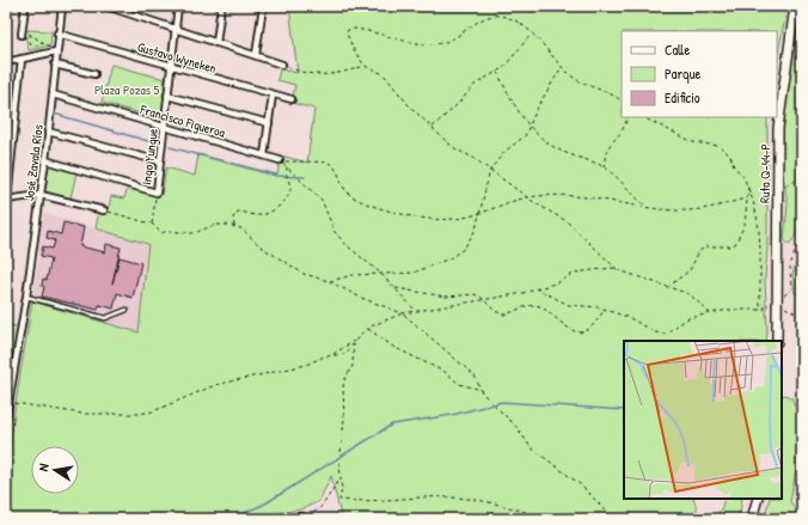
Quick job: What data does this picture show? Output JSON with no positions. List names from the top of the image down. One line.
{"streets":{"street":["Gustavo Wyneken","Francisco Figueroa","Ingo Yungue","José Zavala Ríos","Ruta Q-44-P"]},"crossings":[["Gustavo Wyneken","Ingo Yungue"],["Gustavo Wyneken","José Zavala Ríos"],["Francisco Figueroa","Ingo Yungue"],["Francisco Figueroa","José Zavala Ríos"]],"parks":["Plaza Pozas 5"],"legend":["Calle","Parque","Edificio"],"north":"left"}
